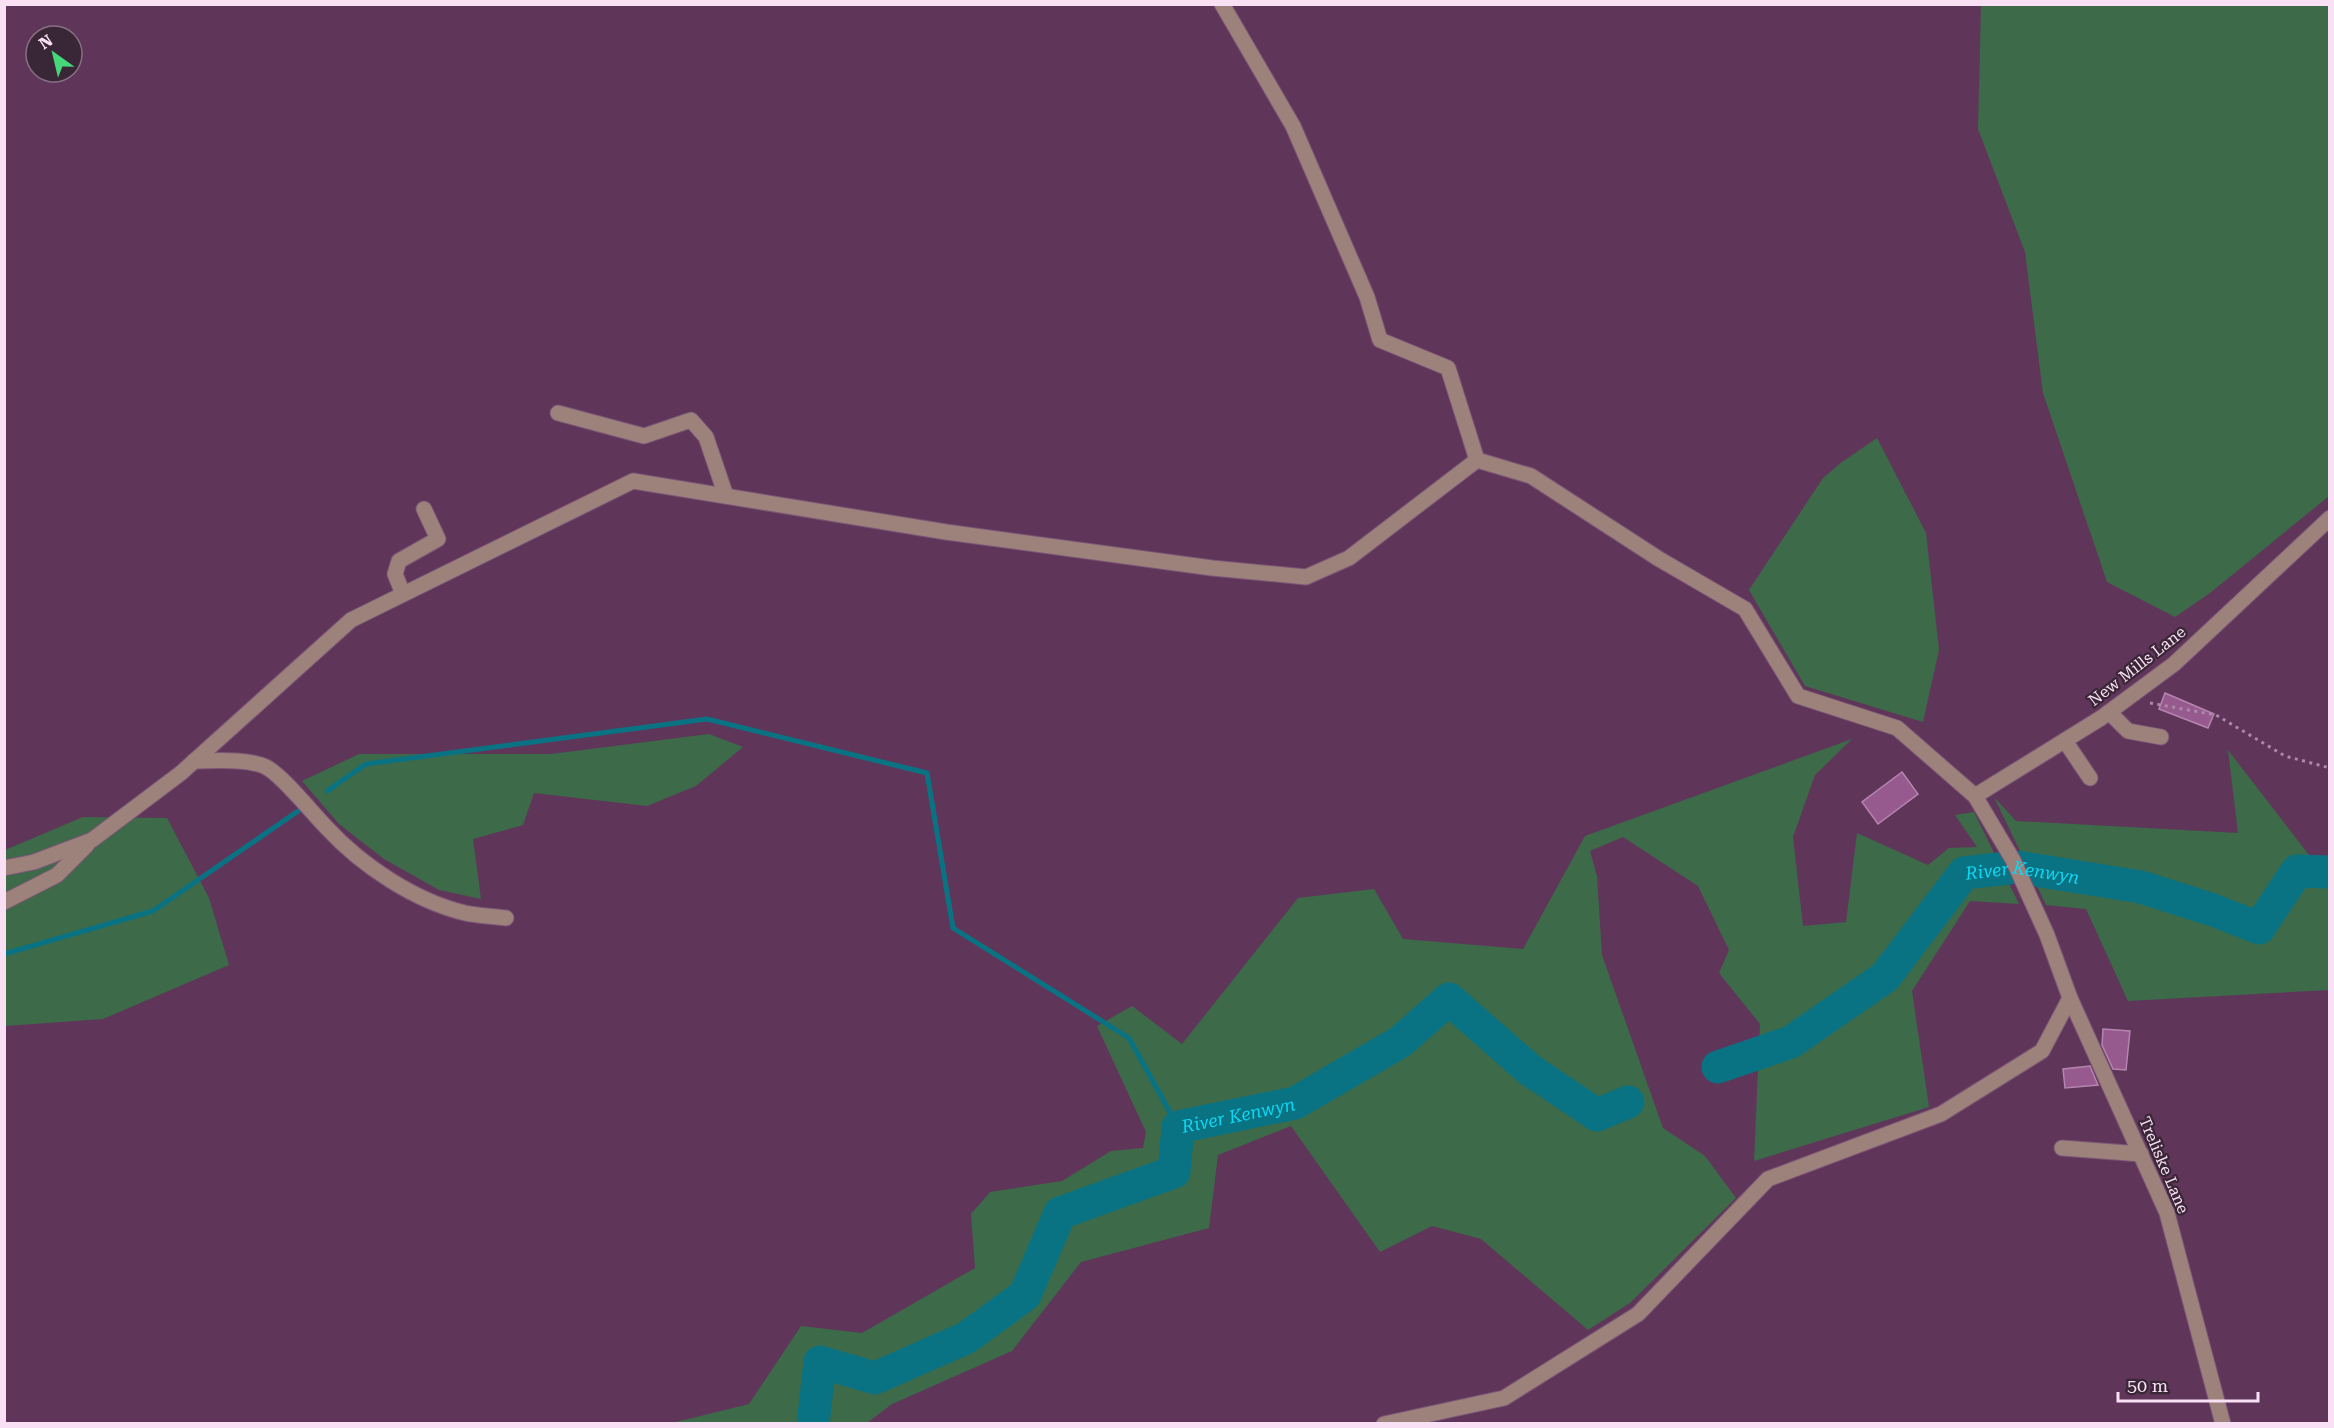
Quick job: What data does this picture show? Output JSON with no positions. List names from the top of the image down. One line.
{"streets":{"street":["New Mills Lane","Treliske Lane"]},"crossings":[["New Mills Lane","Treliske Lane"]],"water":["River Kenwyn"],"scale_bar":"50 m","north":"top left"}
